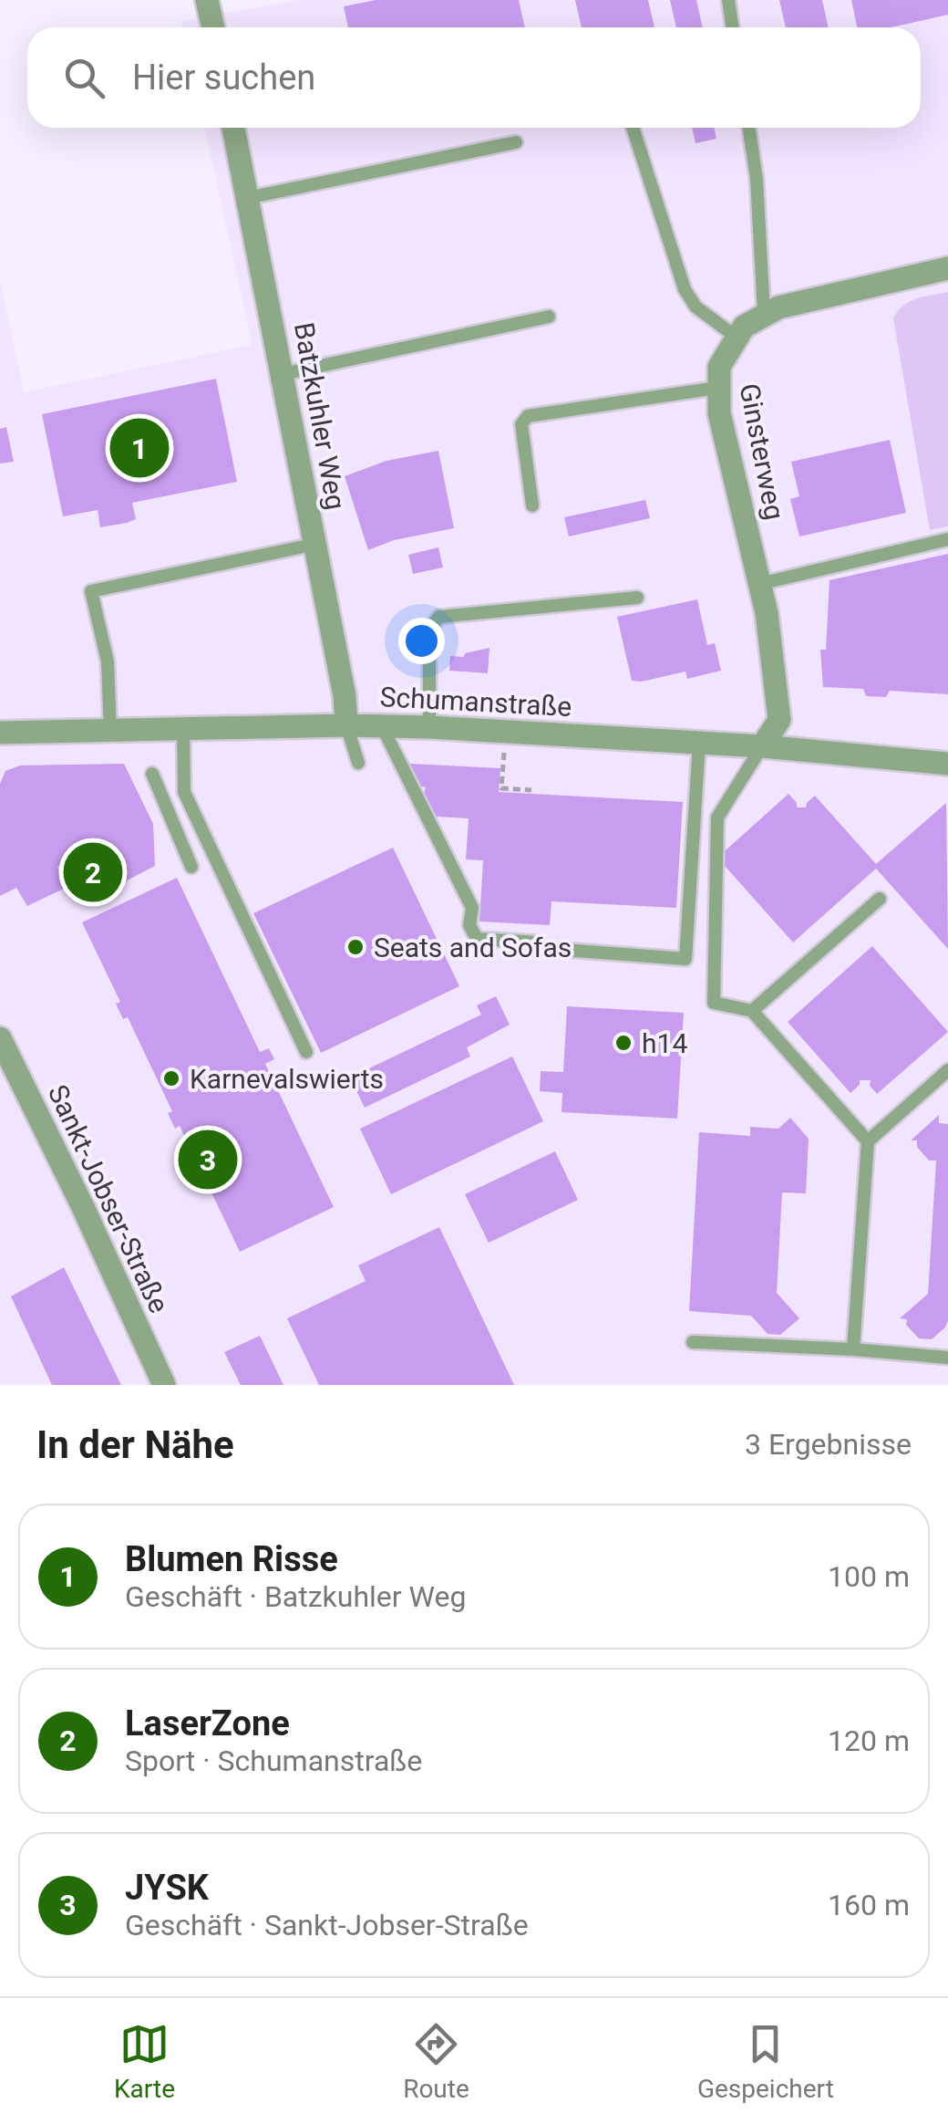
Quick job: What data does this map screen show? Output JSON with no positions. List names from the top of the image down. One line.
{"streets":{"street":["Batzkuhler Weg","Ginsterweg","Schumanstraße","Sankt-Jobser-Straße"]},"crossings":[["Batzkuhler Weg","Schumanstraße"],["Ginsterweg","Schumanstraße"]],"places":["Seats and Sofas","h14","Karnevalswierts"],"page":{"search":"Hier suchen","pins":["1","2","3"],"heading":["In der Nähe","3 Ergebnisse"],"list":[{"mark":"1","name":"Blumen Risse","note":"Geschäft · Batzkuhler Weg","value":"100 m"},{"mark":"2","name":"LaserZone","note":"Sport · Schumanstraße","value":"120 m"},{"mark":"3","name":"JYSK","note":"Geschäft · Sankt-Jobser-Straße","value":"160 m"}],"nav":["Karte","Route","Gespeichert"]}}
